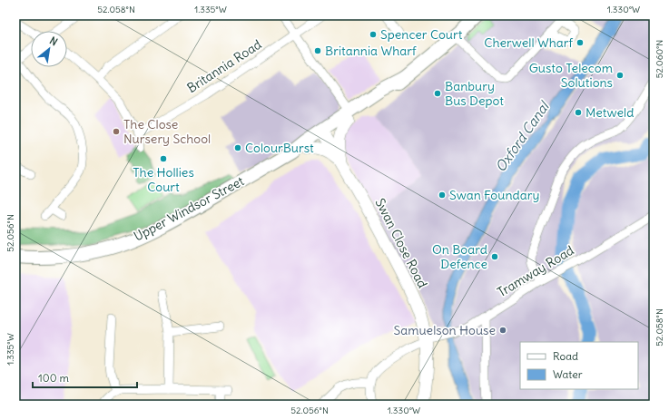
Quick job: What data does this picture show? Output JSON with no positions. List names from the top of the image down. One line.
{"streets":{"main road":["Upper Windsor Street"],"street":["Britannia Road","Swan Close Road","Tramway Road"]},"crossings":[["Upper Windsor Street","Swan Close Road"],["Swan Close Road","Tramway Road"]],"water":["Oxford Canal"],"places":["Spencer Court","Cherwell Wharf","Britannia Wharf","Gusto Telecom Solutions","Banbury Bus Depot","Metweld","The Close Nursery School","ColourBurst","The Hollies Court","Swan Foundary","On Board Defence","Samuelson House"],"legend":["Road","Water"],"scale_bar":"100 m","north":"top right","coordinates":["52.058°N","1.335°W","1.330°W","52.060°N","52.056°N"]}
